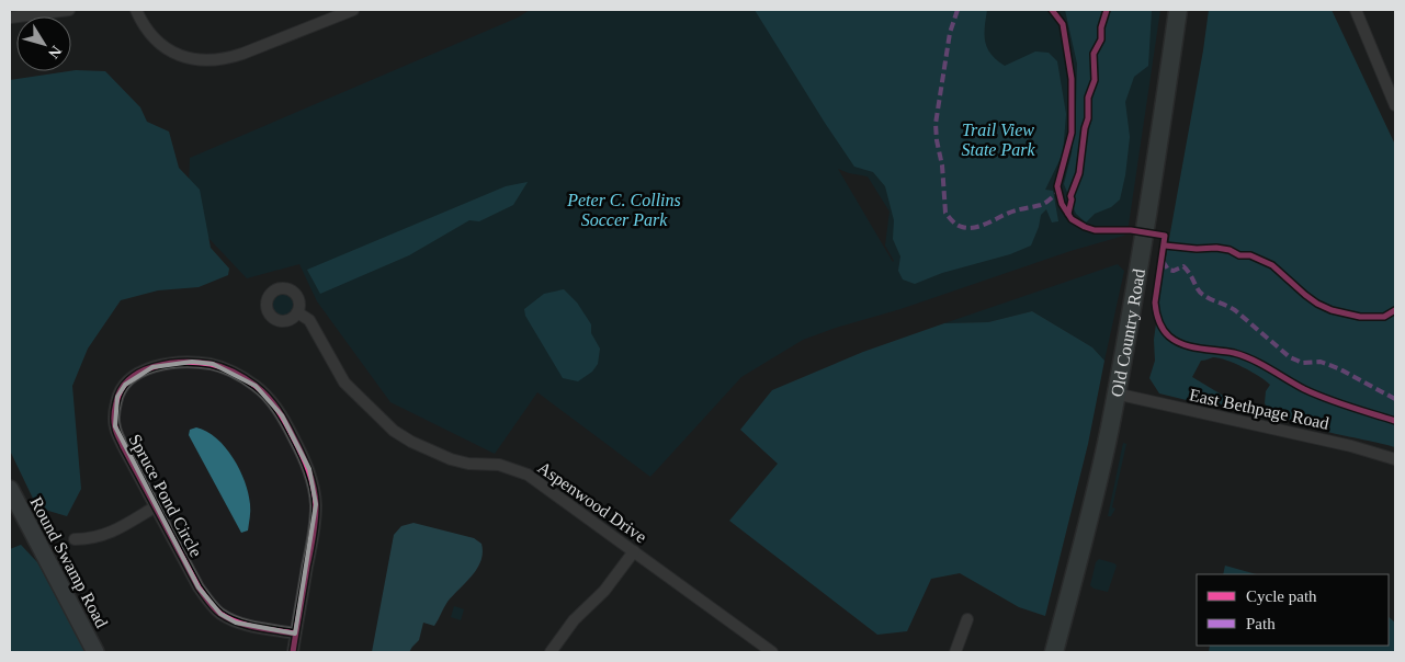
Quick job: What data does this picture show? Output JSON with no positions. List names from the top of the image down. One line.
{"streets":{"main road":["Old Country Road","Round Swamp Road"],"street":["East Bethpage Road","Spruce Pond Circle","Aspenwood Drive"]},"crossings":[["Old Country Road","East Bethpage Road"]],"parks":["Trail View State Park","Peter C. Collins Soccer Park"],"legend":["Cycle path","Path"],"north":"bottom right"}
